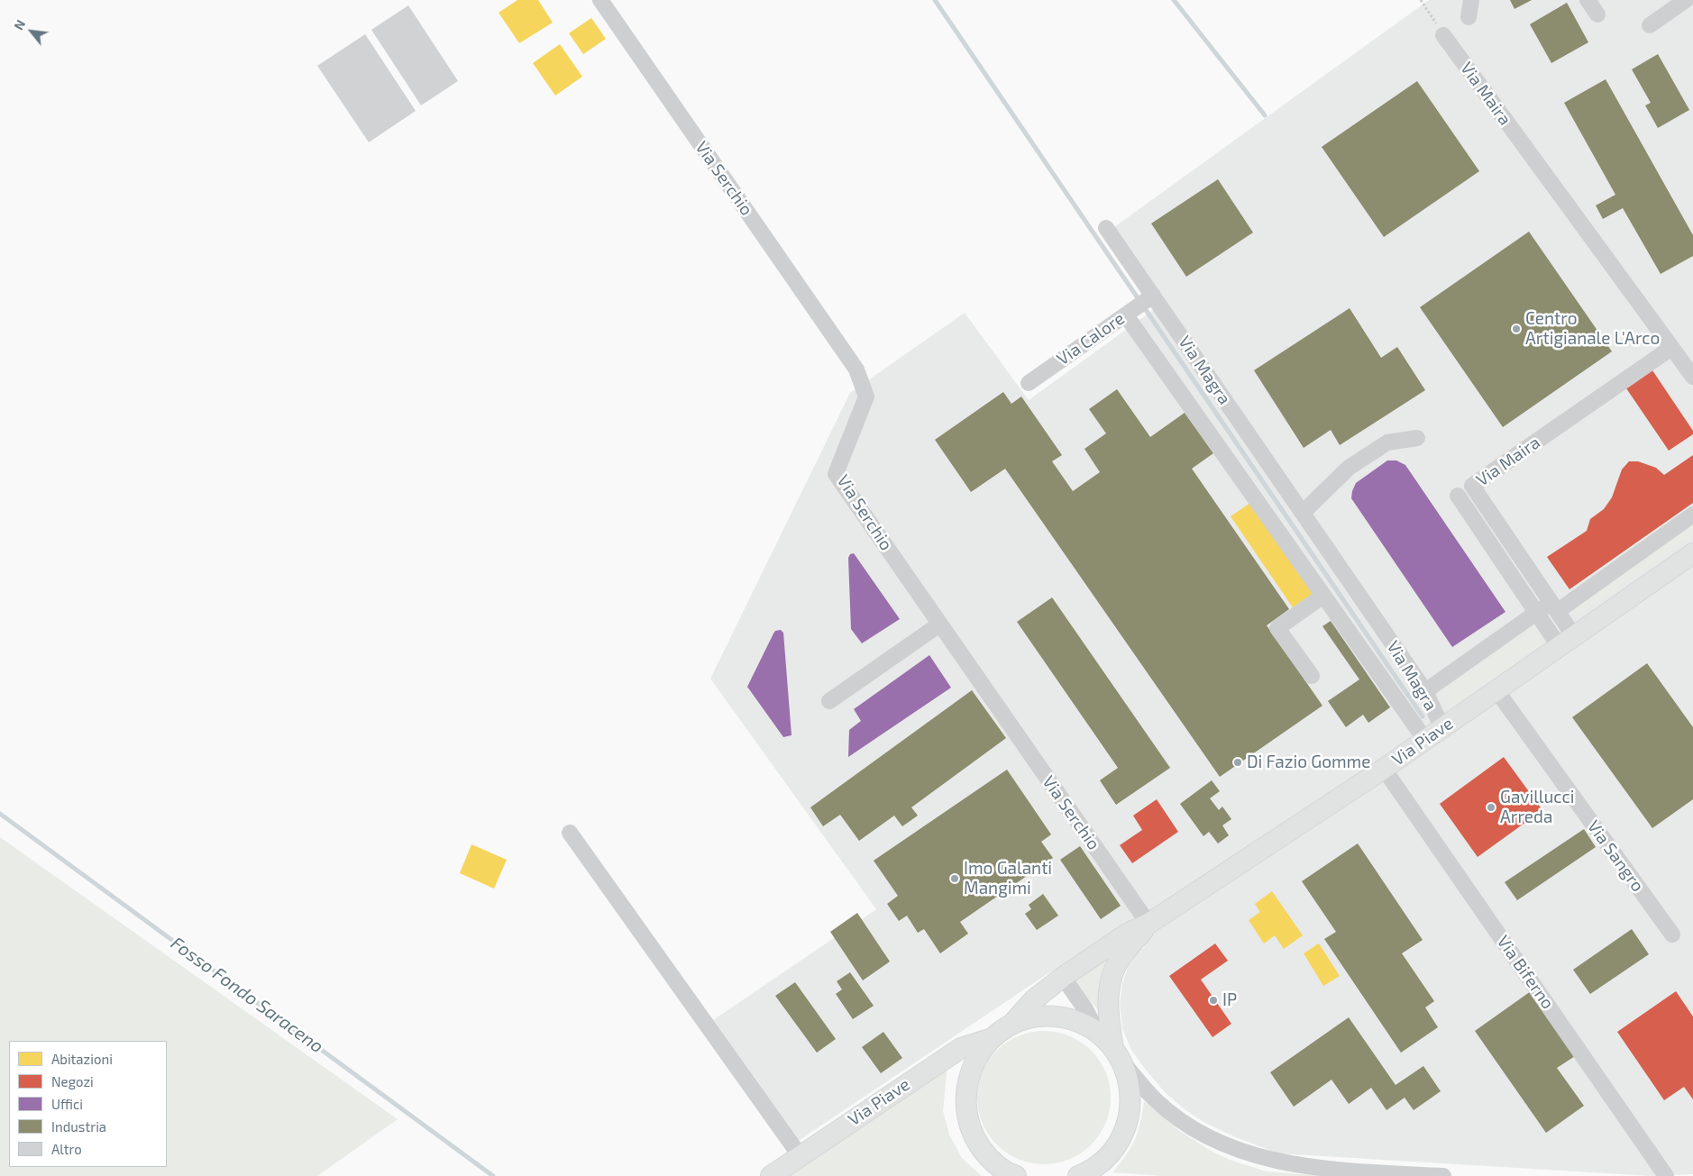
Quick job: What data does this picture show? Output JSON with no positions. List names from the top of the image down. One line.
{"streets":{"main road":["Via Piave"],"street":["Via Maira","Via Serchio","Via Calore","Via Magra","Via Sangro","Via Biferno"]},"crossings":[["Via Maira","Via Piave"],["Via Serchio","Via Piave"],["Via Calore","Via Magra"],["Via Magra","Via Piave"],["Via Piave","Via Sangro"],["Via Piave","Via Biferno"]],"water":["Fosso Fondo Saraceno"],"places":["Centro Artigianale L'Arco","Di Fazio Gomme","Gavillucci Arreda","Imo Galanti Mangimi","IP"],"legend":["Abitazioni","Negozi","Uffici","Industria","Altro"],"north":"top left"}
